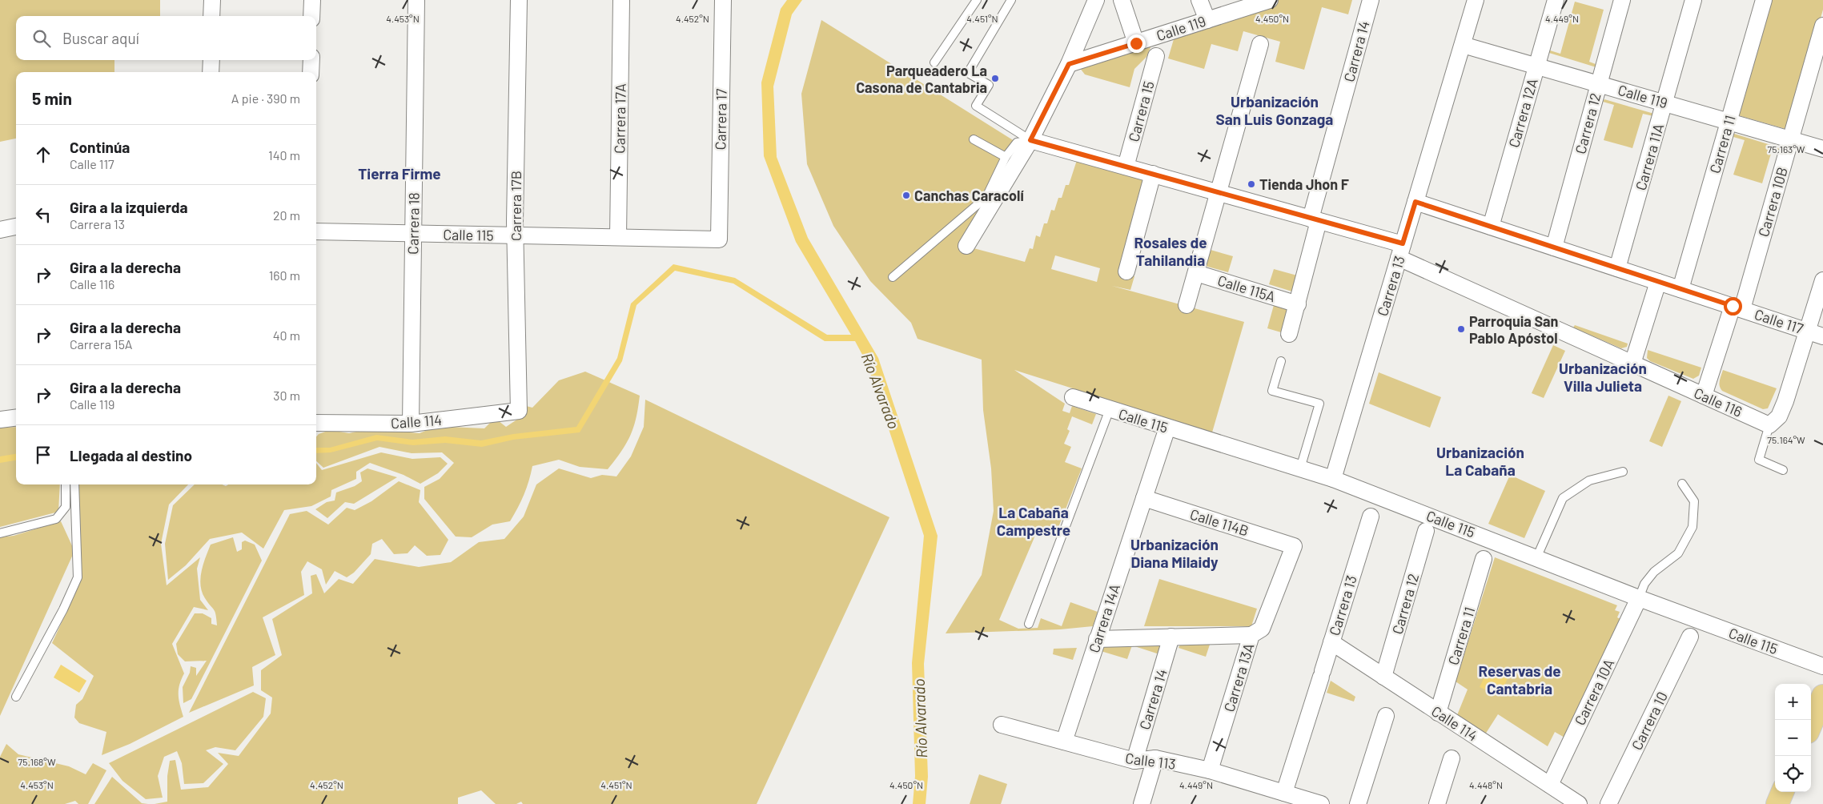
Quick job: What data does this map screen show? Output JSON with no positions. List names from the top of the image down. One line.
{"streets":{"street":["Calle 119","Carrera 14","Carrera 15","Carrera 12A","Carrera 17A","Carrera 17","Carrera 12","Carrera 11","Carrera 11A","Carrera 10B","Carrera 17B","Carrera 18","Calle 115","Carrera 13","Calle 115A","Calle 117","Calle 116","Calle 114","Calle 114B","Carrera 14A","Carrera 13A","Carrera 10A","Carrera 10","Calle 113"]},"crossings":[["Calle 119","Carrera 12A"],["Calle 119","Carrera 12"],["Calle 119","Carrera 11"],["Calle 119","Carrera 11A"],["Calle 119","Carrera 10B"],["Calle 119","Carrera 13"],["Carrera 14","Calle 115A"],["Carrera 14","Calle 116"],["Carrera 14","Calle 113"],["Carrera 15","Calle 116"],["Carrera 12A","Calle 117"],["Carrera 17A","Calle 115"],["Carrera 17","Calle 115"],["Carrera 12","Calle 117"],["Carrera 12","Calle 114"],["Carrera 11","Calle 117"],["Carrera 11","Calle 114"],["Carrera 11A","Calle 117"],["Carrera 10B","Calle 117"],["Carrera 10B","Calle 116"],["Carrera 17B","Calle 115"],["Carrera 17B","Calle 114"],["Carrera 18","Calle 115"],["Carrera 18","Calle 114"],["Calle 115","Carrera 13"],["Calle 115","Carrera 14A"],["Calle 115","Carrera 10A"],["Carrera 13","Calle 117"],["Carrera 13","Calle 116"],["Carrera 13","Calle 114"],["Carrera 13","Calle 113"],["Calle 114","Carrera 10A"],["Calle 114B","Carrera 14A"],["Calle 114B","Carrera 13A"],["Carrera 14A","Calle 113"],["Carrera 13A","Calle 113"]],"districts":["Urbanización San Luis Gonzaga","Tierra Firme","Rosales de Tahilandia","Urbanización Villa Julieta","Urbanización La Cabaña","La Cabaña Campestre","Urbanización Diana Milaidy","Reservas de Cantabria"],"water":["Río Alvarado"],"places":["Parqueadero La Casona de Cantabria","Tienda Jhon F","Canchas Caracolí","Parroquia San Pablo Apóstol"],"page":{"search":"Buscar aquí","heading":["5 min","A pie · 390 m"],"list":[["Continúa","Calle 117","140 m"],["Gira a la izquierda","Carrera 13","20 m"],["Gira a la derecha","Calle 116","160 m"],["Gira a la derecha","Carrera 15A","40 m"],["Gira a la derecha","Calle 119","30 m"],"Llegada al destino"],"map_buttons":["+","−"]},"coordinates":["4.453°N","4.452°N","4.451°N","4.450°N","4.449°N","75.163°W","75.164°W","75.168°W","4.448°N"]}
